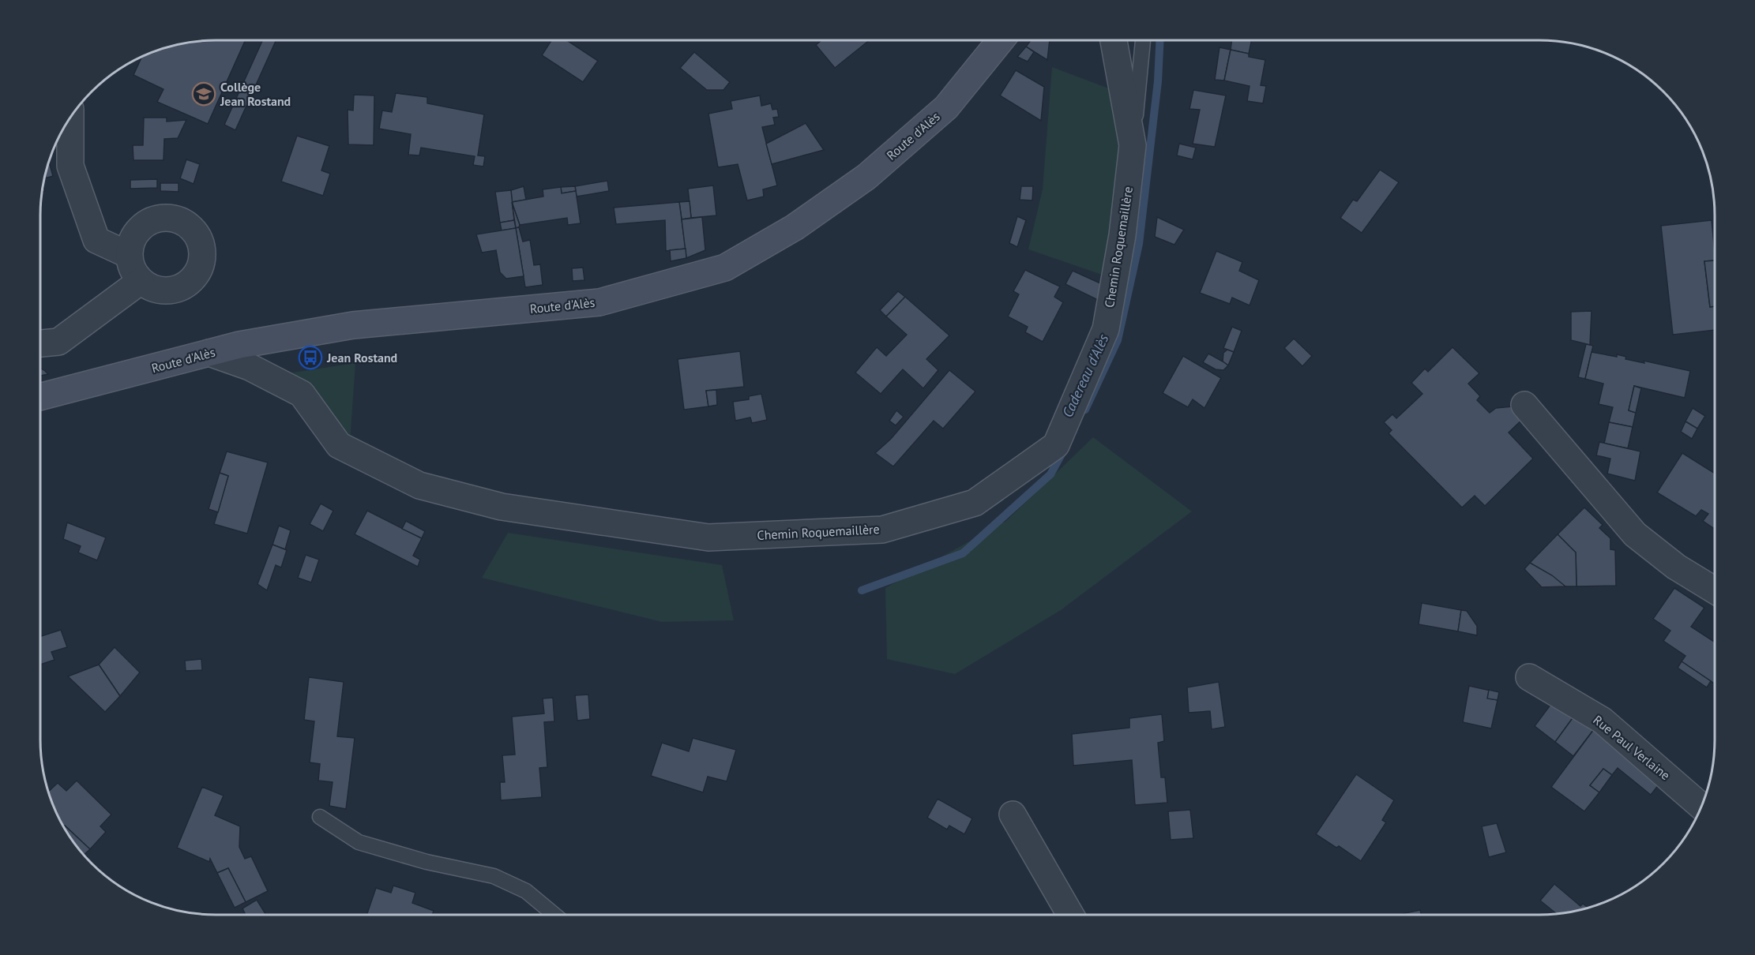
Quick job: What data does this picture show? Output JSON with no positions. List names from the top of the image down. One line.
{"streets":{"main road":["Route d'Alès"],"street":["Chemin Roquemaillère","Rue Paul Verlaine"]},"crossings":[["Route d'Alès","Chemin Roquemaillère"]],"water":["Cadereau d'Alès"],"places":{"school or university":["Collège Jean Rostand"],"bus stop":["Jean Rostand"]}}
